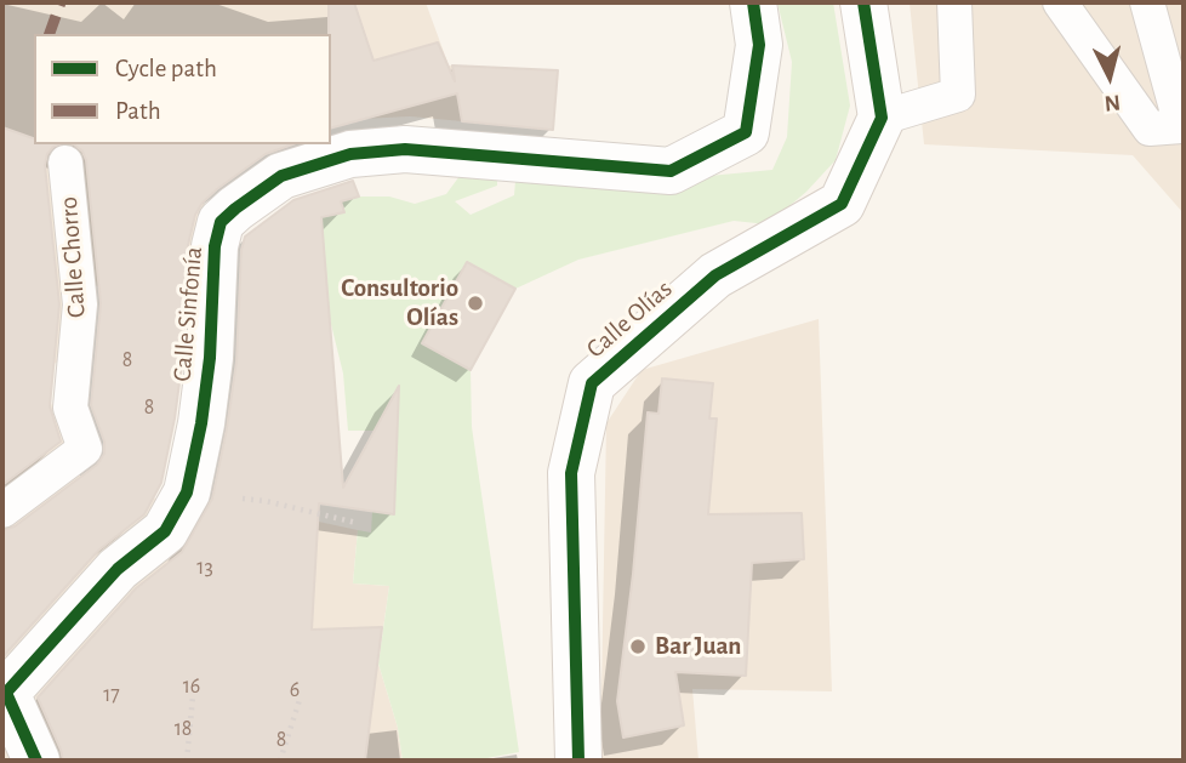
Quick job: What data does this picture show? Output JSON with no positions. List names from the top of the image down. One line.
{"streets":{"street":["Calle Sinfonía","Calle Olías"],"lane":["Calle Chorro"]},"places":["Consultorio Olías","Bar Juan"],"house_numbers":["8","8","13","16","6","17","18","8"],"legend":["Cycle path","Path"],"north":"bottom"}
